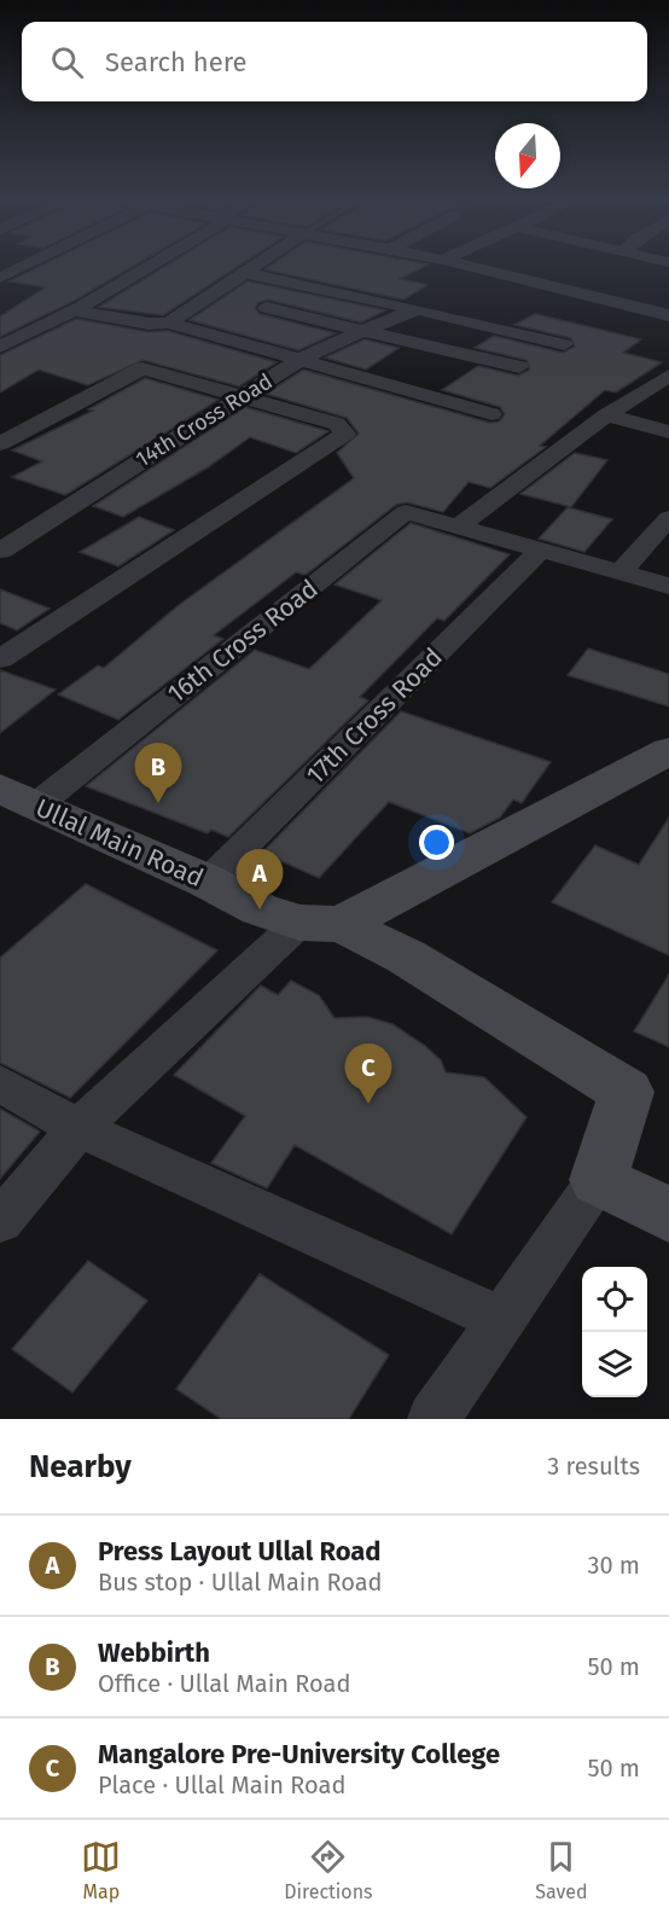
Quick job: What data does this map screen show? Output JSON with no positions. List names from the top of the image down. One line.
{"streets":{"main road":["Ullal Main Road"],"street":["14th Cross Road","16th Cross Road","17th Cross Road"]},"crossings":[["16th Cross Road","Ullal Main Road"],["17th Cross Road","Ullal Main Road"]],"north":"bottom","page":{"search":"Search here","pins":["B","A","C"],"heading":["Nearby","3 results"],"list":[{"mark":"A","name":"Press Layout Ullal Road","note":"Bus stop · Ullal Main Road","value":"30 m"},{"mark":"B","name":"Webbirth","note":"Office · Ullal Main Road","value":"50 m"},{"mark":"C","name":"Mangalore Pre-University College","note":"Place · Ullal Main Road","value":"50 m"}],"nav":["Map","Directions","Saved"]}}
